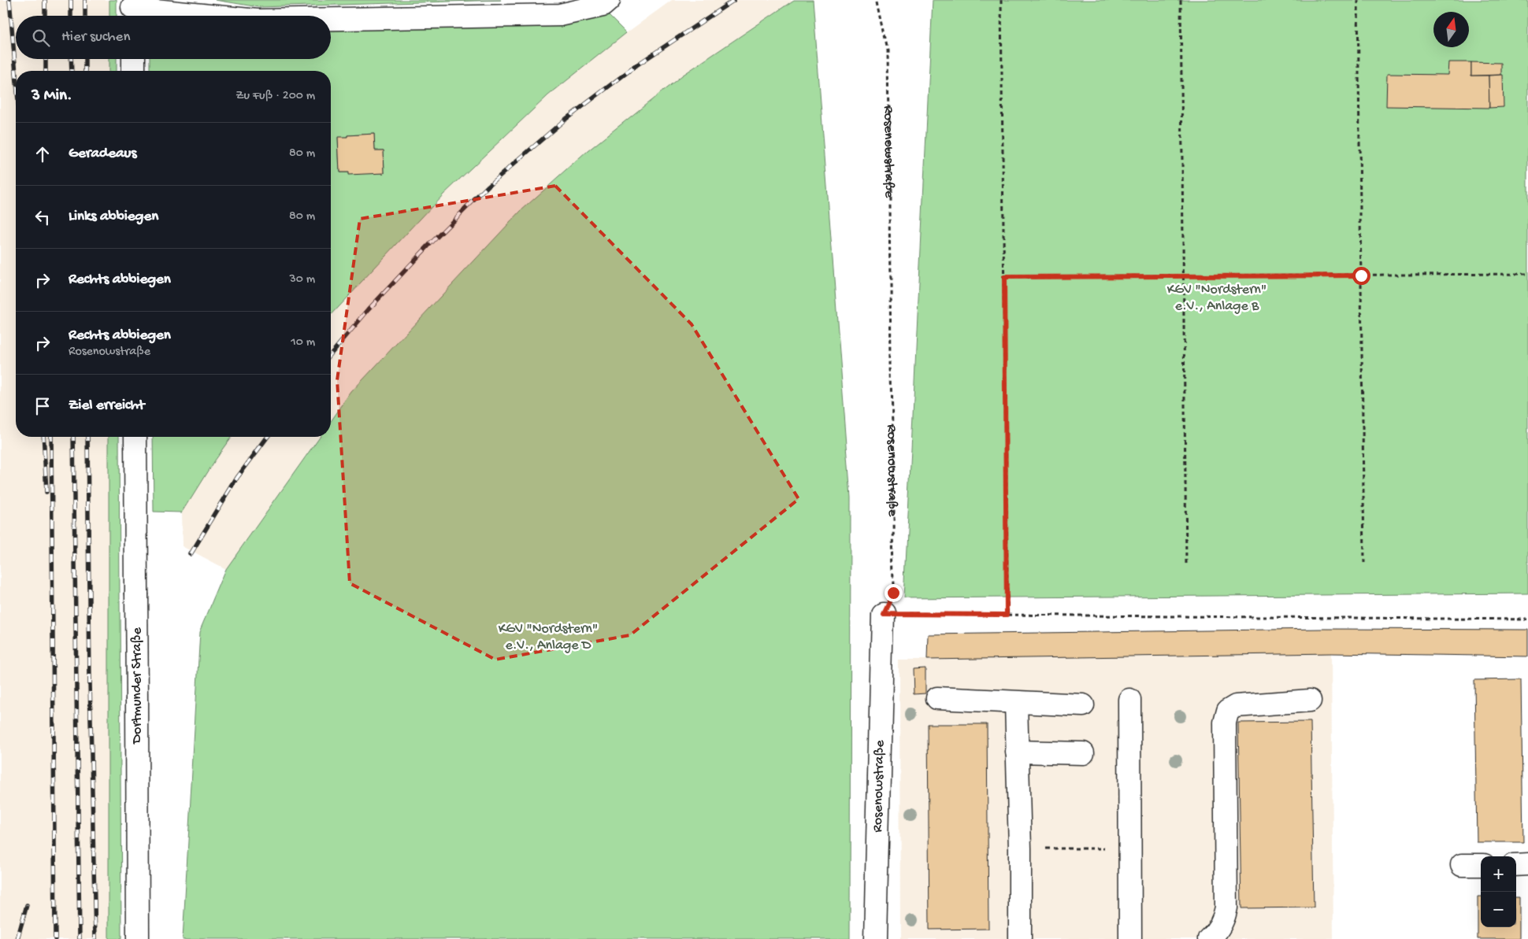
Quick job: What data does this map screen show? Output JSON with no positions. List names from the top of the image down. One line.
{"streets":{"street":["Rosenowstraße","Dortmunder Straße"]},"parks":["KGV \"Nordstern\" e.V., Anlage B","KGV \"Nordstern\" e.V., Anlage D"],"north":"top","page":{"search":"Hier suchen","heading":["3 Min.","Zu Fuß · 200 m"],"list":[["Geradeaus","80 m"],["Links abbiegen","80 m"],["Rechts abbiegen","30 m"],["Rechts abbiegen","Rosenowstraße","10 m"],"Ziel erreicht"],"map_buttons":["+","−"]}}
